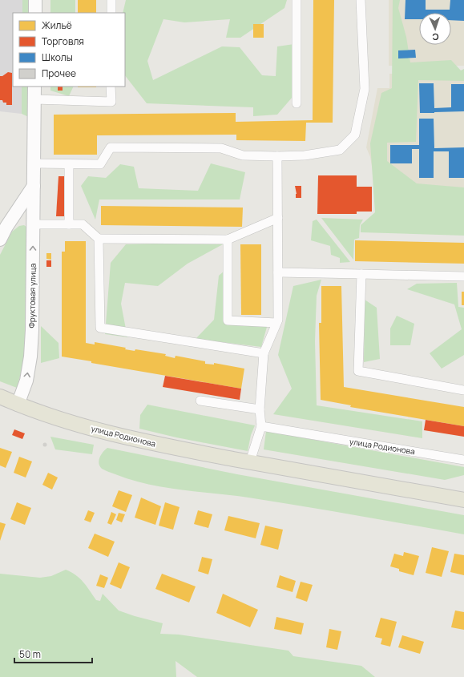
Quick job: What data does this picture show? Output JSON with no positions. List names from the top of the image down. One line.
{"streets":{"main road":["улица Родионова"],"street":["Фруктовая улица"]},"crossings":[["Фруктовая улица","улица Родионова"]],"one_way":["Фруктовая улица"],"legend":["Жильё","Торговля","Школы","Прочее"],"scale_bar":"50 m","north":"bottom"}
